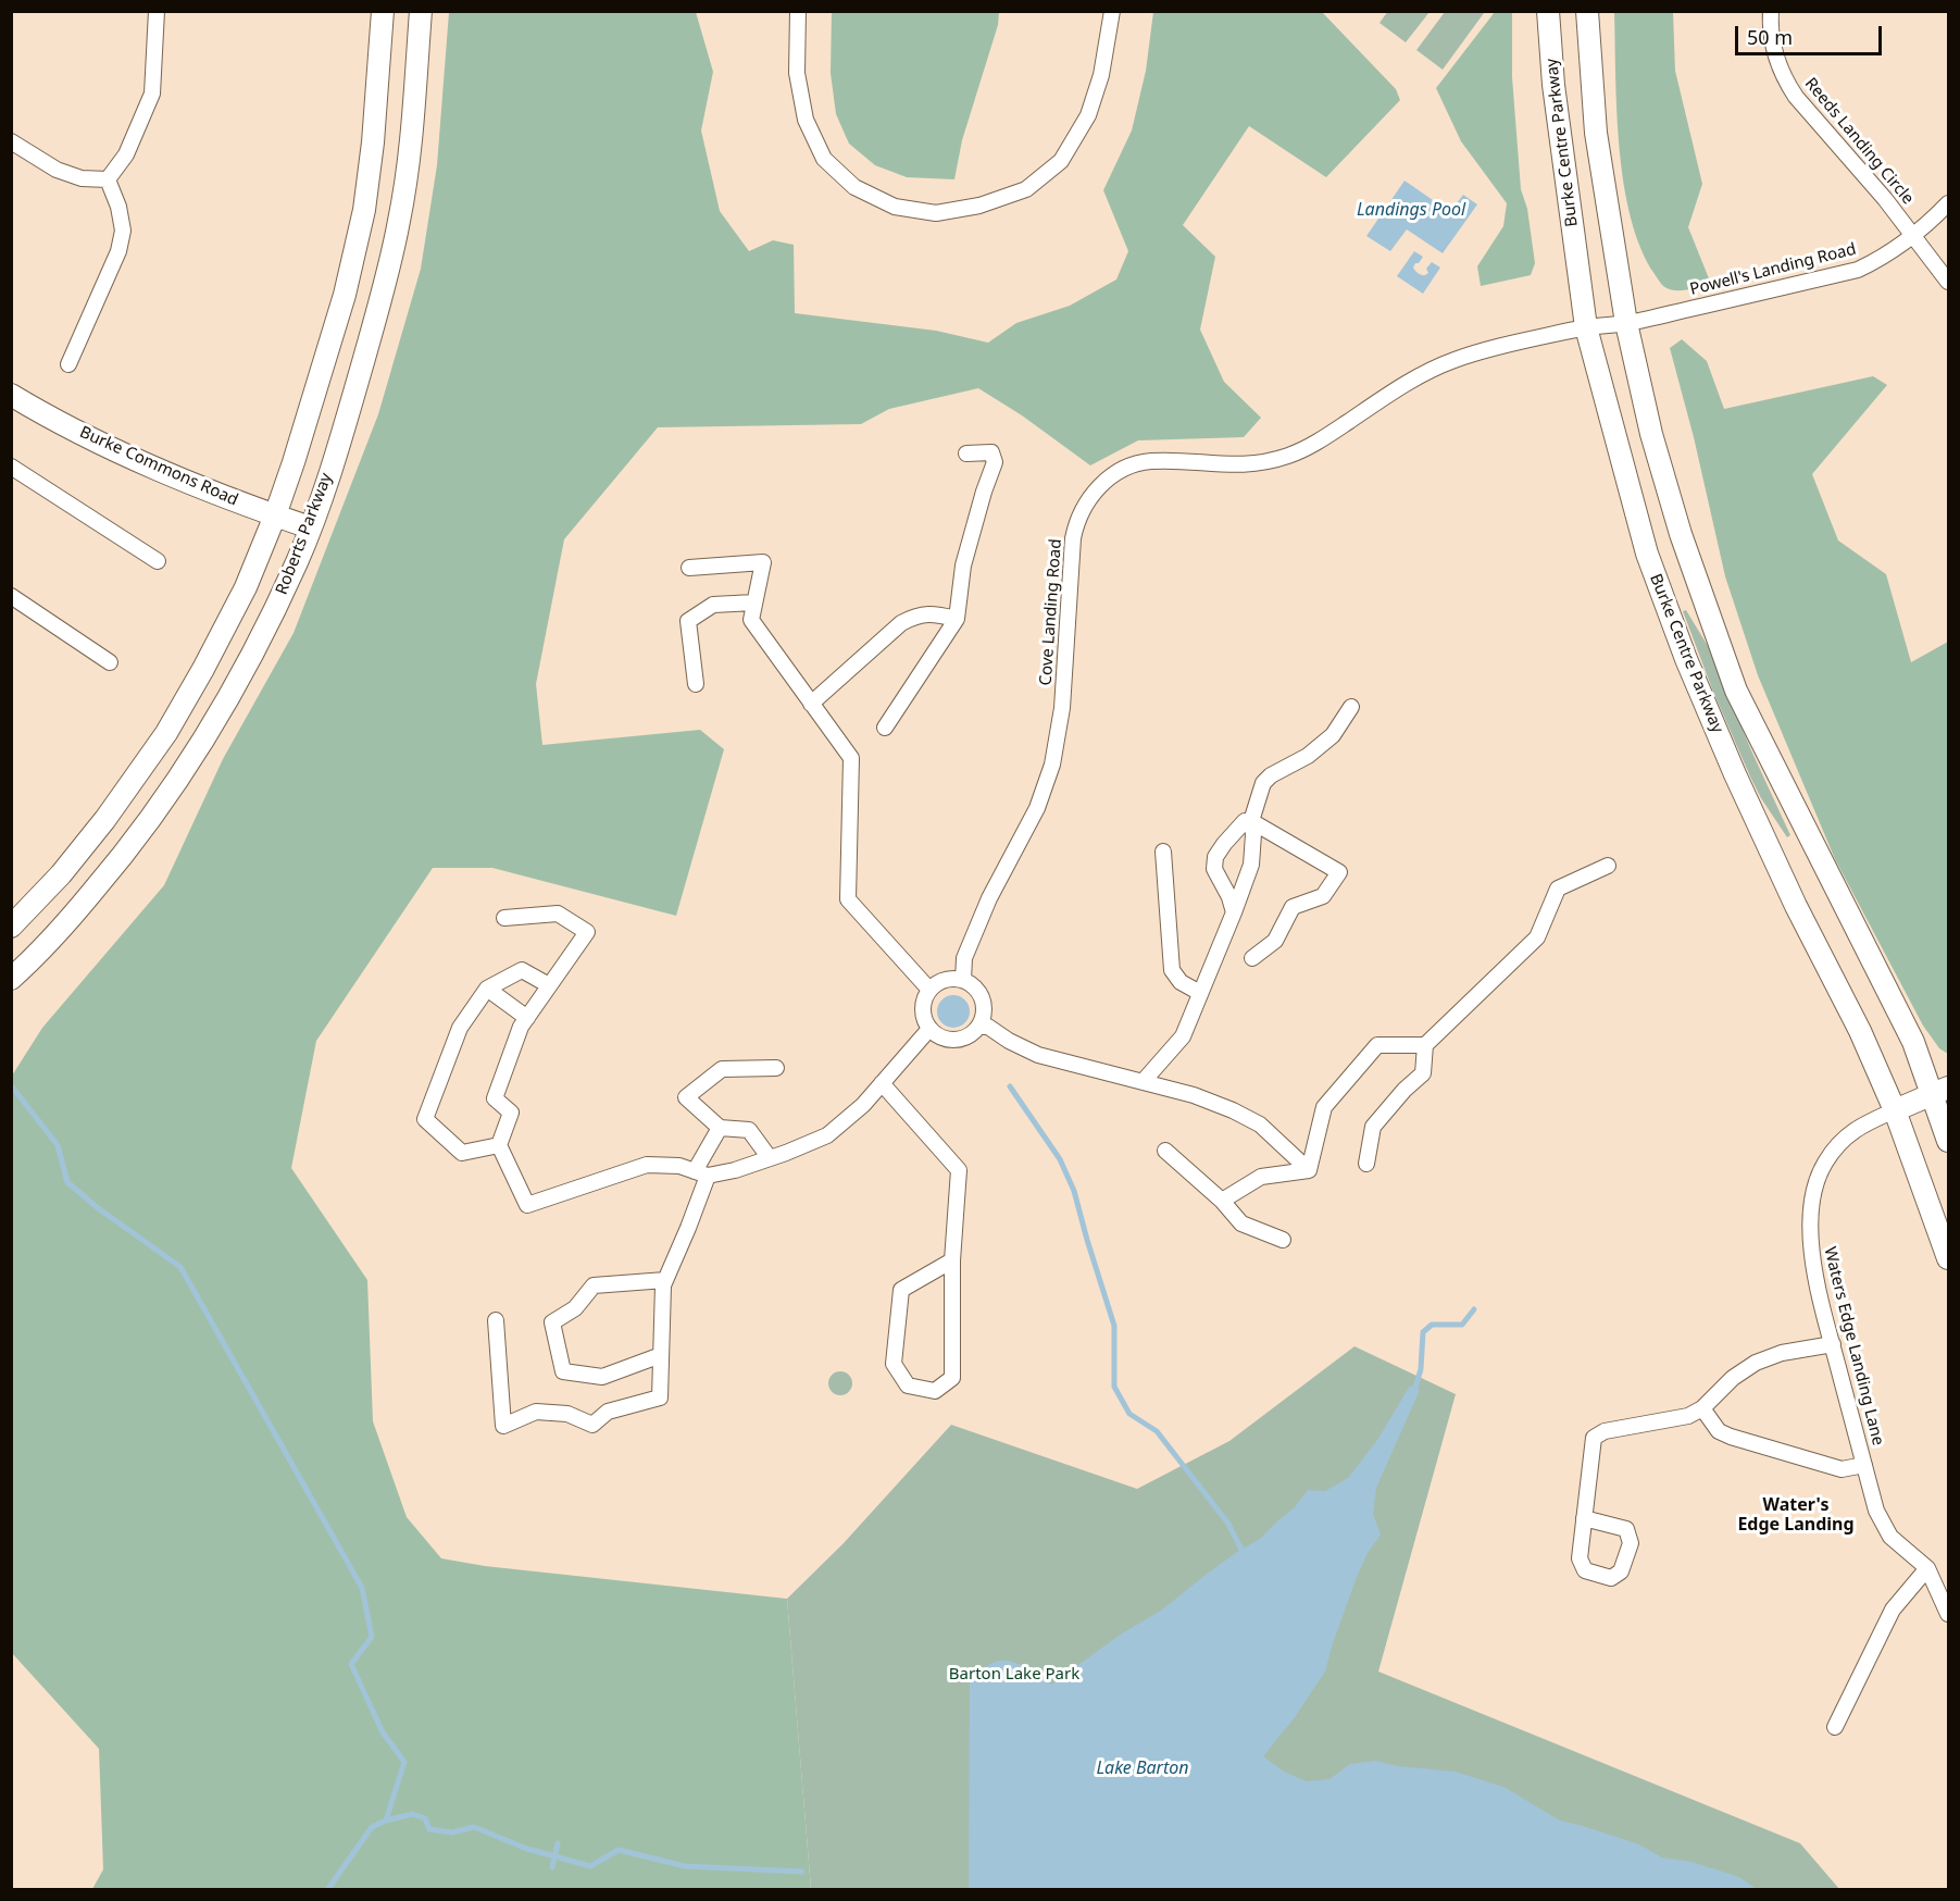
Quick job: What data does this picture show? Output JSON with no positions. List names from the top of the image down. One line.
{"streets":{"main road":["Burke Centre Parkway","Burke Commons Road","Roberts Parkway"],"street":["Reeds Landing Circle","Powell's Landing Road","Cove Landing Road","Waters Edge Landing Lane"]},"crossings":[["Reeds Landing Circle","Powell's Landing Road"],["Burke Centre Parkway","Powell's Landing Road"],["Burke Centre Parkway","Cove Landing Road"],["Burke Centre Parkway","Waters Edge Landing Lane"],["Powell's Landing Road","Cove Landing Road"],["Burke Commons Road","Roberts Parkway"]],"districts":["Water's Edge Landing"],"water":["Landings Pool","Lake Barton"],"parks":["Barton Lake Park"],"scale_bar":"50 m"}
